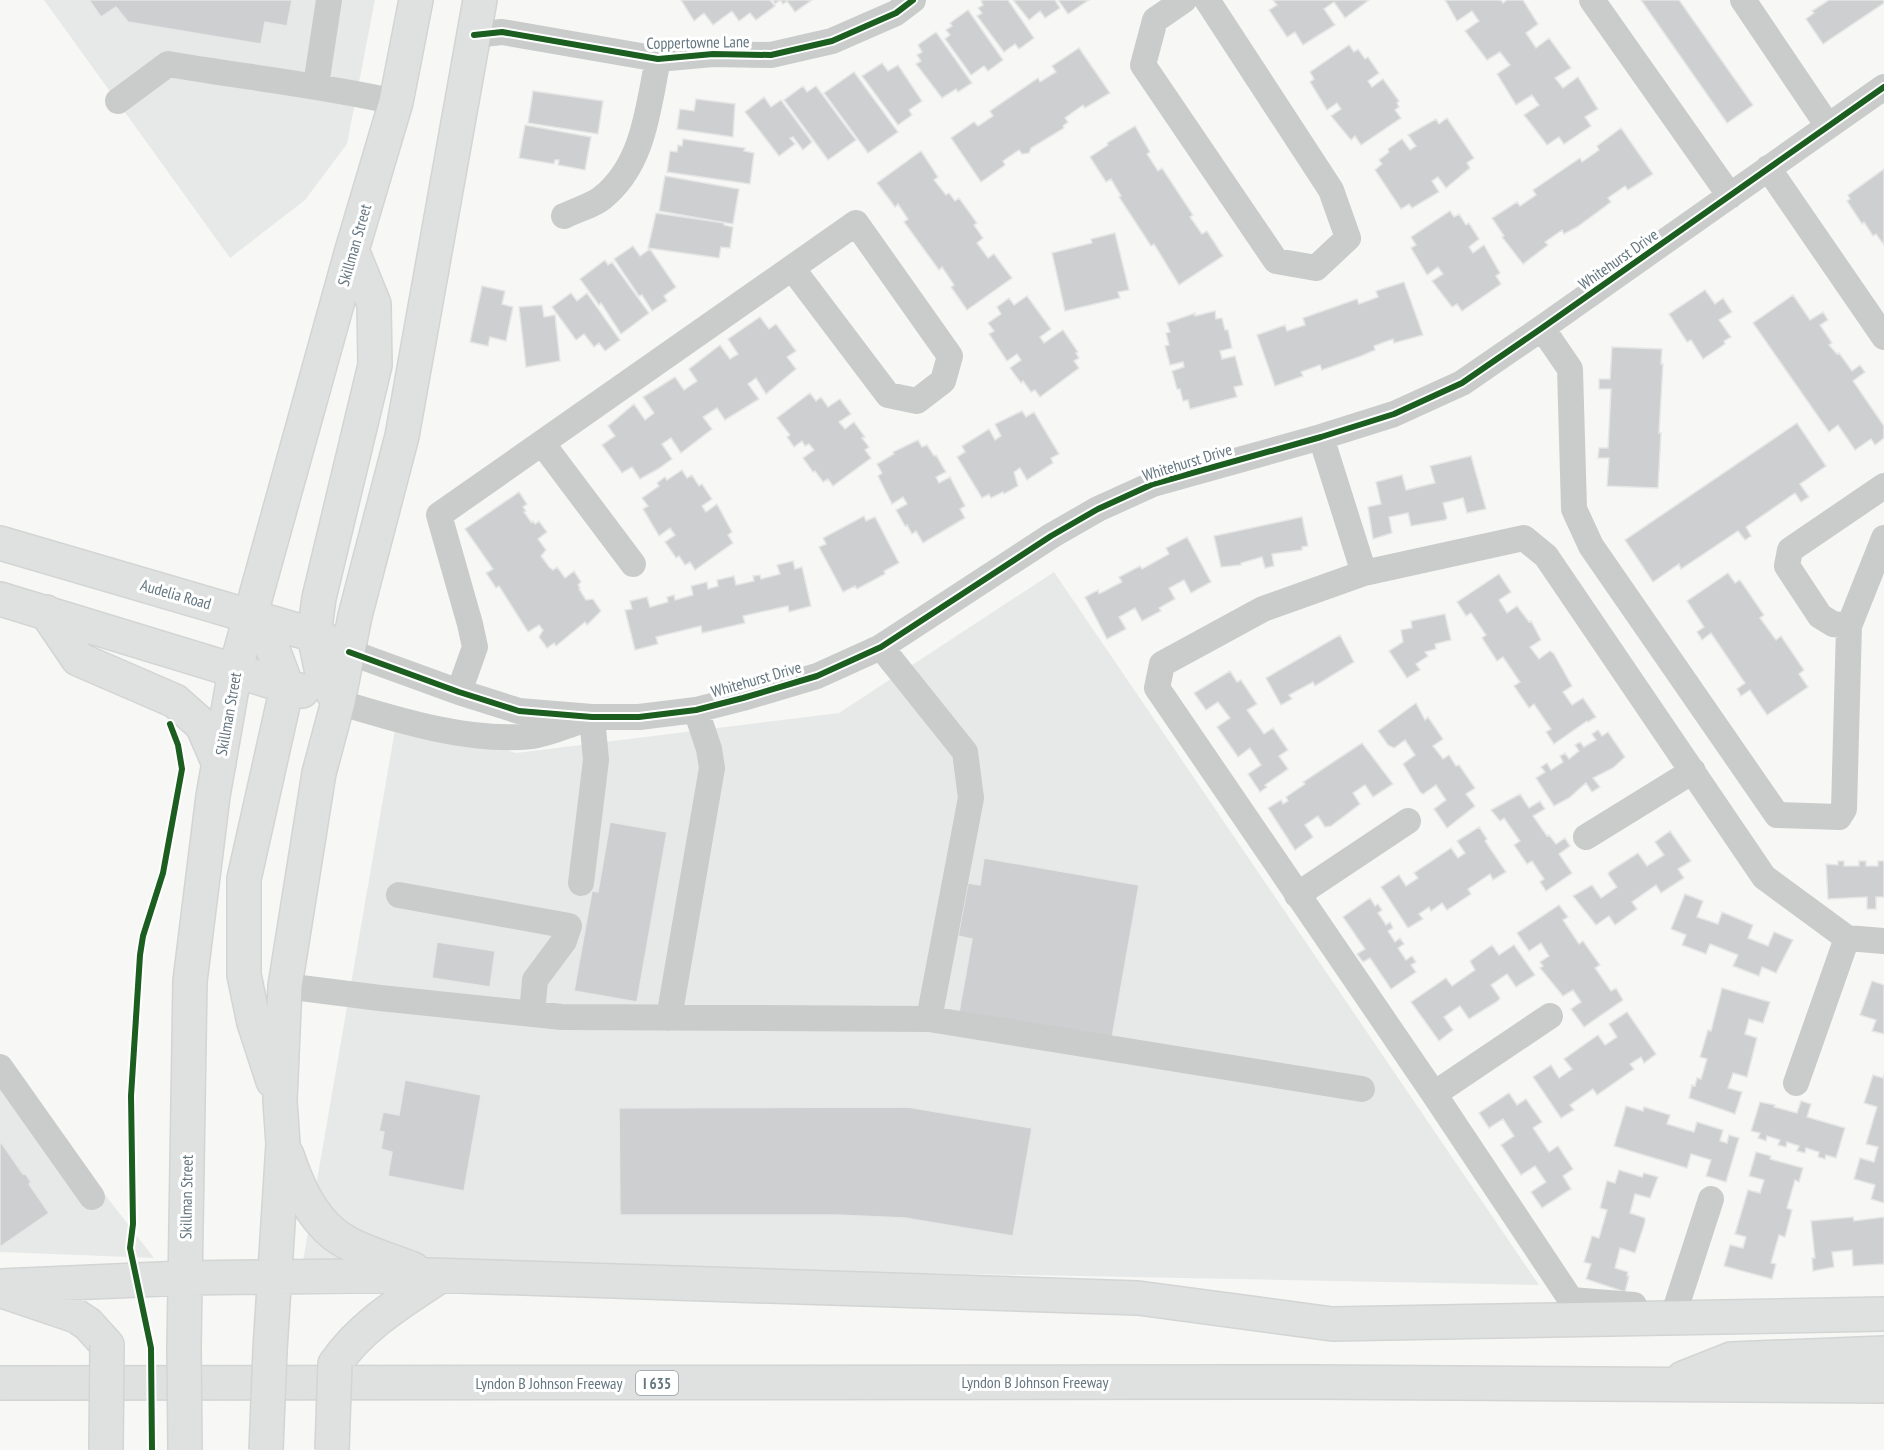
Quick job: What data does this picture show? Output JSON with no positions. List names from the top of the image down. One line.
{"streets":{"main road":["Skillman Street","Audelia Road","Lyndon B Johnson Freeway","I 635"],"street":["Coppertowne Lane","Whitehurst Drive"]},"crossings":[["Skillman Street","Audelia Road"],["Whitehurst Drive","Audelia Road"]]}
